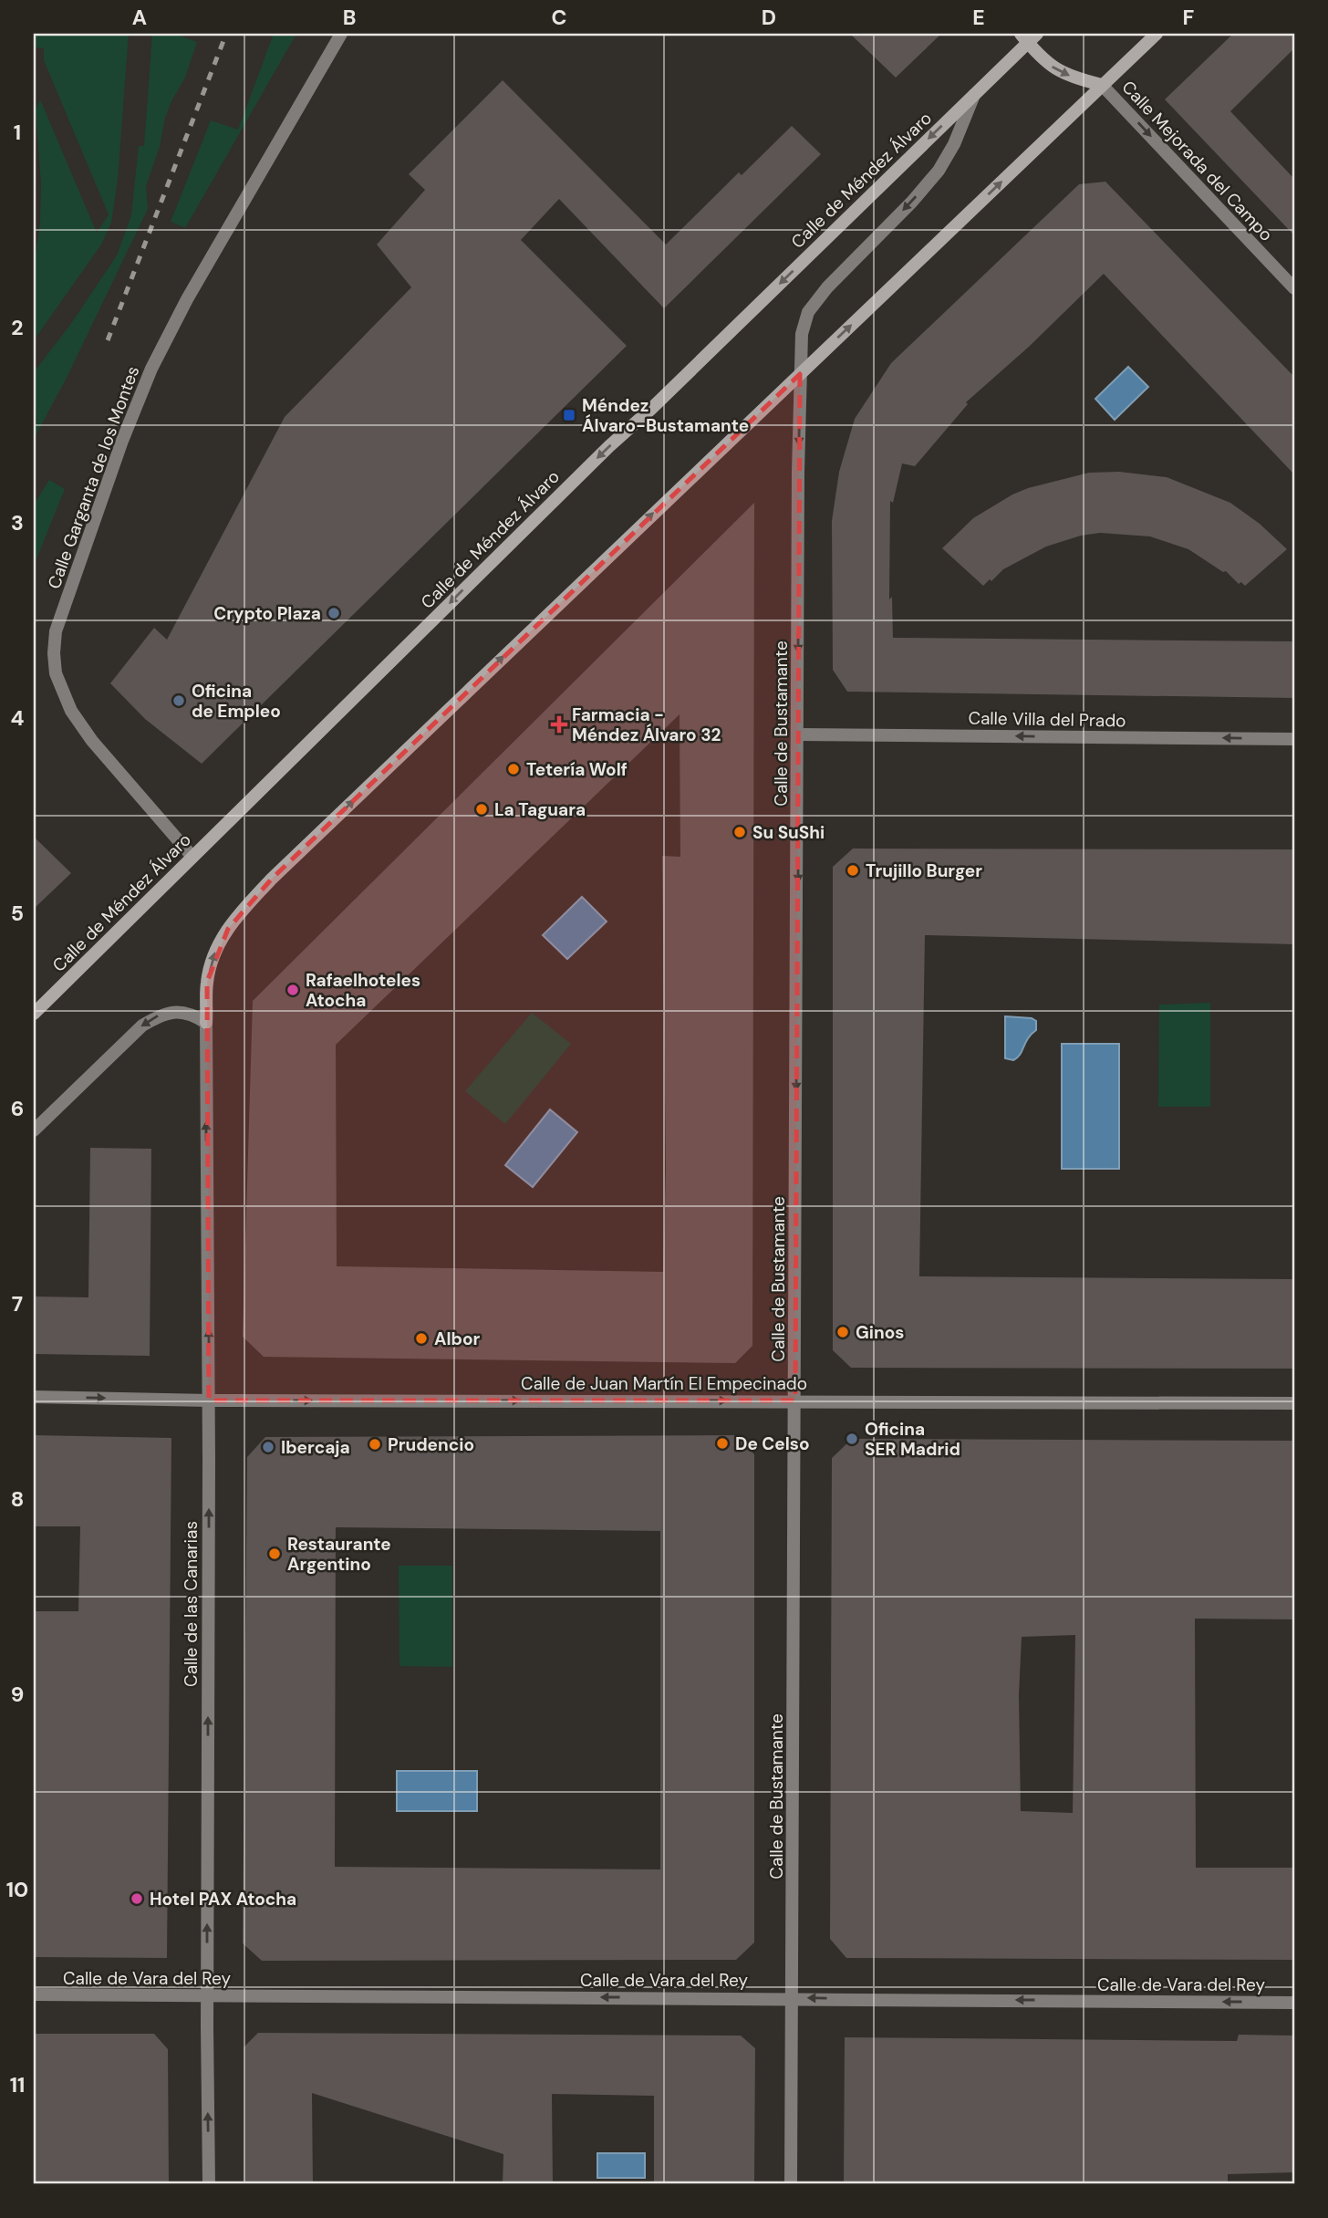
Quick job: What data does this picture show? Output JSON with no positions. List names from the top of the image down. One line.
{"streets":{"main road":["Calle de Méndez Álvaro"],"street":["Calle Mejorada del Campo","Calle Garganta de los Montes","Calle Villa del Prado","Calle de Bustamante","Calle de Juan Martín El Empecinado","Calle de las Canarias","Calle de Vara del Rey"]},"crossings":[["Calle de Méndez Álvaro","Calle Garganta de los Montes"],["Calle de Méndez Álvaro","Calle de Bustamante"],["Calle Villa del Prado","Calle de Bustamante"],["Calle de Bustamante","Calle de Juan Martín El Empecinado"],["Calle de Bustamante","Calle de Vara del Rey"],["Calle de Juan Martín El Empecinado","Calle de las Canarias"],["Calle de las Canarias","Calle de Vara del Rey"]],"one_way":["Calle Mejorada del Campo","Calle Villa del Prado","Calle de Bustamante","Calle de Juan Martín El Empecinado","Calle de las Canarias","Calle de Vara del Rey"],"places":{"transit":["Méndez Álvaro-Bustamante"],"other":["Crypto Plaza","Oficina de Empleo","Tetería Wolf","La Taguara","Su SuShi","Trujillo Burger","Rafaelhoteles Atocha","Ginos","Albor","Oficina SER Madrid","De Celso","Prudencio","Ibercaja","Restaurante Argentino","Hotel PAX Atocha"],"health":["Farmacia - Méndez Álvaro 32"]},"grid":{"columns":["A","B","C","D","E","F"],"rows":["1","2","3","4","5","6","7","8","9","10","11"]}}
